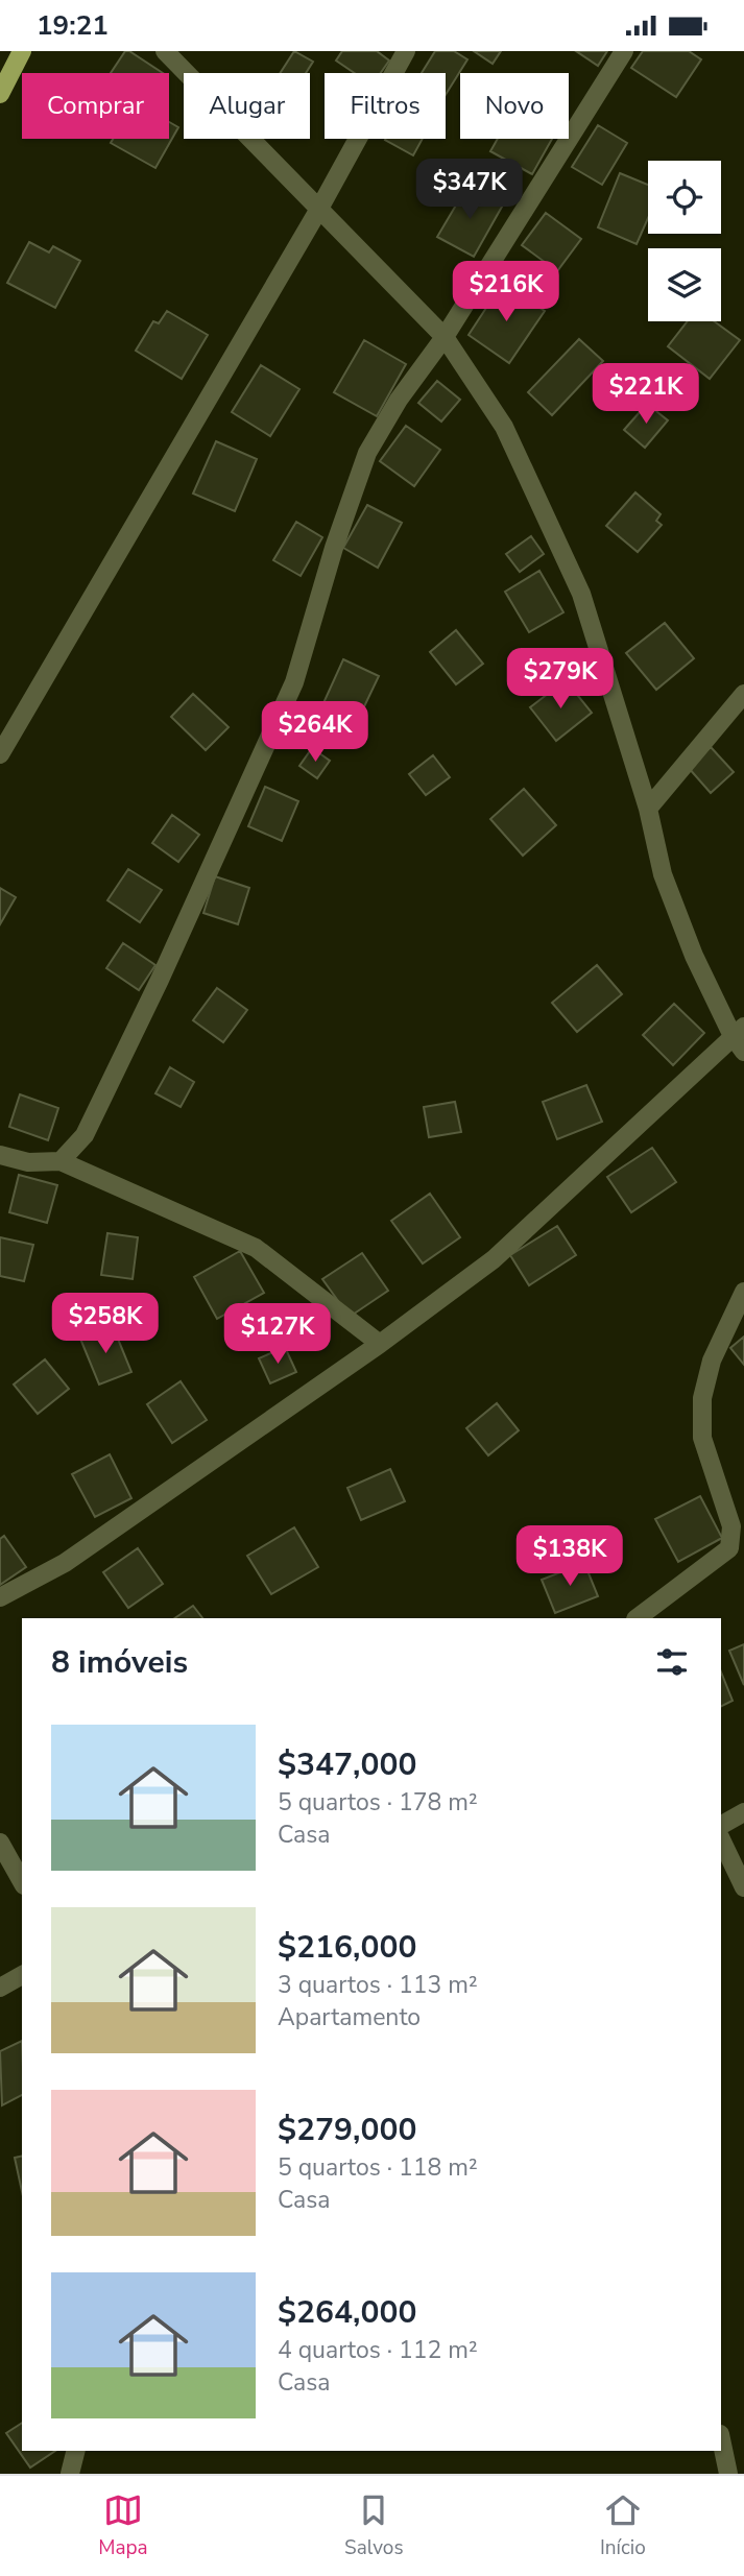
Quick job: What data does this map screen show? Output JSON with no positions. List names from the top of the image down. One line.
{"page":{"status":"19:21","chip":["Comprar","Alugar","Filtros","Novo"],"price":["$347K","$216K","$221K","$279K","$264K","$258K","$127K","$138K"],"heading":"8 imóveis","list":[{"name":"$347,000","note":"5 quartos · 178 m² · Casa"},{"name":"$216,000","note":"3 quartos · 113 m² · Apartamento"},{"name":"$279,000","note":"5 quartos · 118 m² · Casa"},{"name":"$264,000","note":"4 quartos · 112 m² · Casa"}],"tabs":["Mapa","Salvos","Início"]}}
